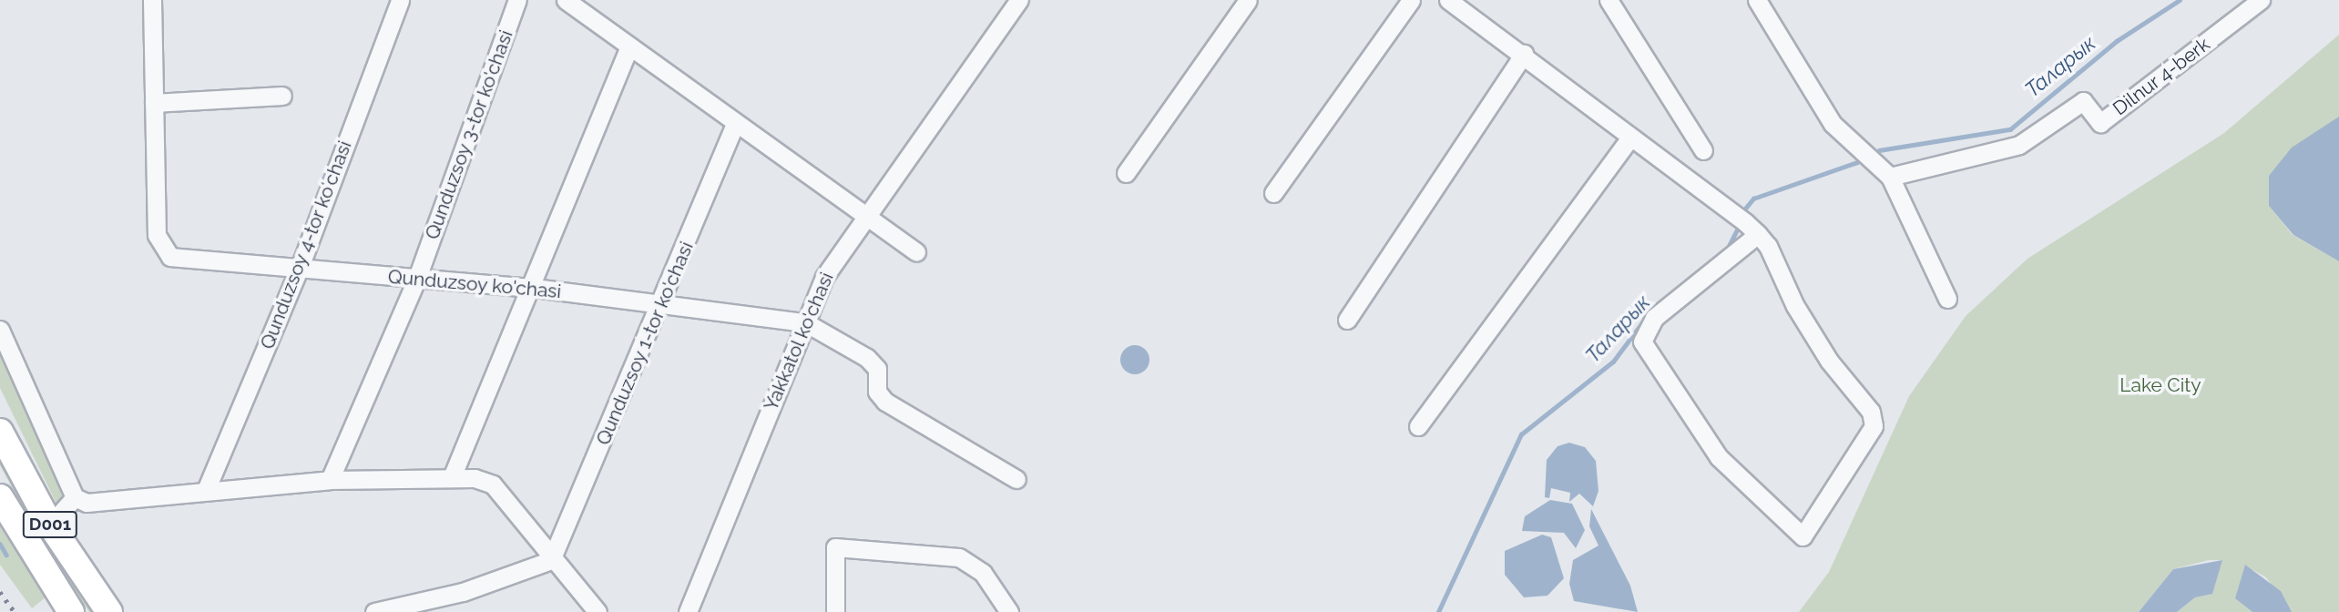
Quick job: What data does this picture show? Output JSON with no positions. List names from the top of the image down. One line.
{"streets":{"highway":["D001"],"street":["Dilnur 4-berk","Qunduzsoy 3-tor ko'chasi","Qunduzsoy 4-tor koʻchasi","Qunduzsoy ko'chasi","Yakkatol ko'chasi","Qunduzsoy 1-tor ko'chasi"]},"crossings":[["Qunduzsoy 3-tor ko'chasi","Qunduzsoy ko'chasi"],["Qunduzsoy 4-tor koʻchasi","Qunduzsoy ko'chasi"],["Qunduzsoy ko'chasi","Yakkatol ko'chasi"],["Qunduzsoy ko'chasi","Qunduzsoy 1-tor ko'chasi"]],"water":["Таларык"],"parks":["Lake City"]}
